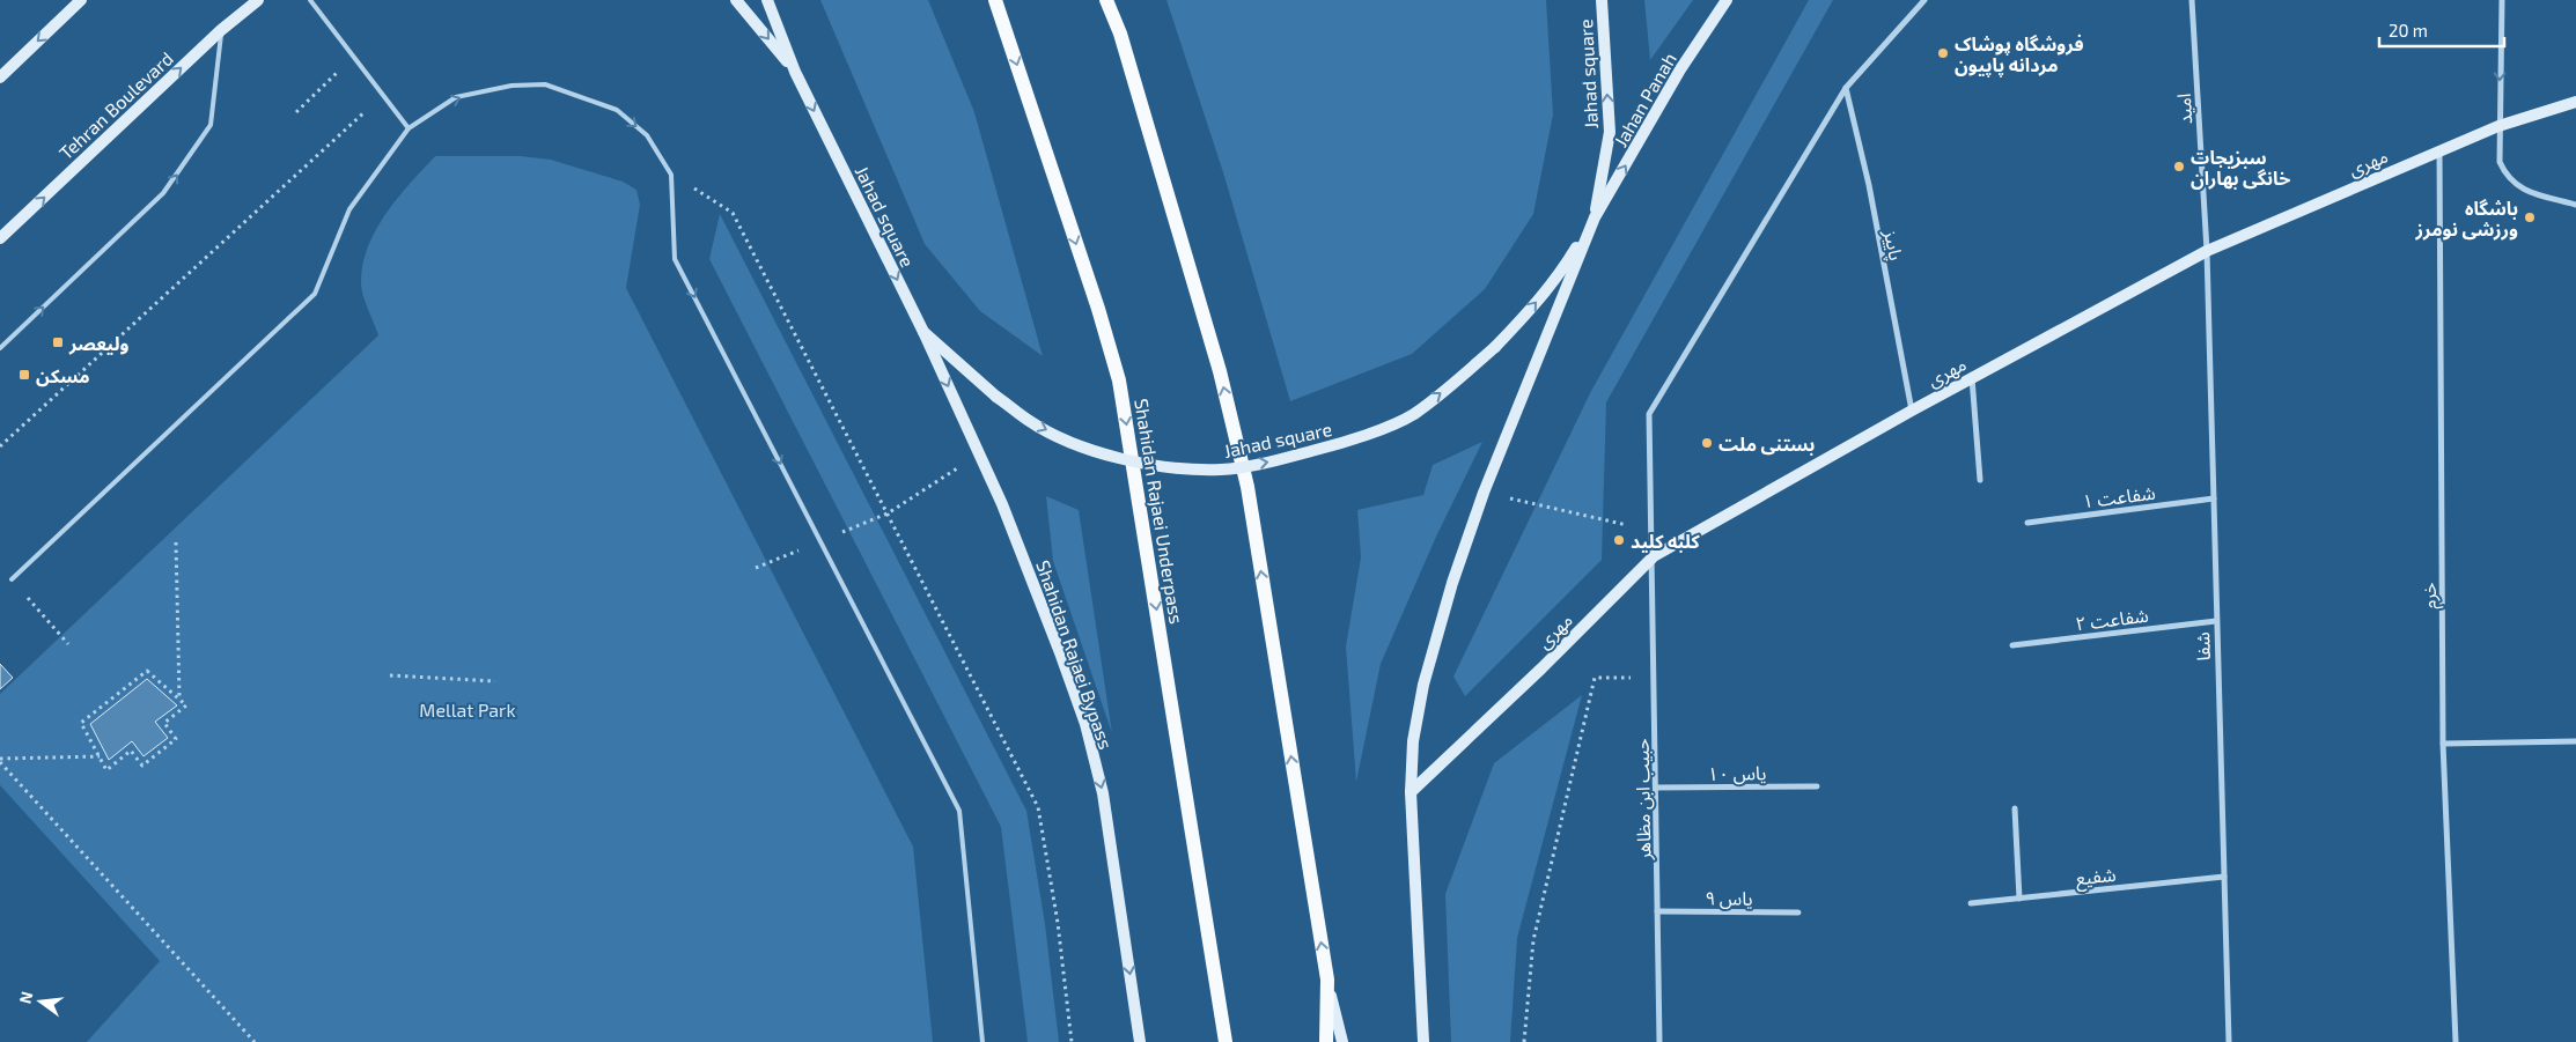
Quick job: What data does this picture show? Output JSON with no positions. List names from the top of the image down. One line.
{"streets":{"main road":["Jahad square","Jahan Panah","Tehran Boulevard","مهری","Shahidan Rajaei Underpass","Shahidan Rajaei Bypass"],"street":["امید","پاییز","شفاعت ۱","خرم","شفاعت ۲","شفا","یاس ۱۰","حبیب ابن مظاهر","شفیع","یاس ۹"]},"crossings":[["Jahad square","Jahan Panah"],["Jahad square","Shahidan Rajaei Bypass"],["امید","مهری"],["امید","شفا"],["مهری","پاییز"],["مهری","خرم"],["مهری","شفا"],["مهری","حبیب ابن مظاهر"],["پاییز","حبیب ابن مظاهر"],["شفاعت ۱","شفا"],["شفاعت ۲","شفا"],["شفا","شفیع"],["یاس ۱۰","حبیب ابن مظاهر"],["حبیب ابن مظاهر","یاس ۹"]],"one_way":["Jahan Panah","Tehran Boulevard","Shahidan Rajaei Bypass"],"parks":["Mellat Park"],"places":{"other":["فروشگاه پوشاک مردانه پاپیون","سبزیجات خانگی بهاران","باشگاه ورزشی نومرز","بستنی ملت","کلبه کلید"],"transit":["ولیعصر","مسکن"]},"scale_bar":"20 m","north":"left"}
